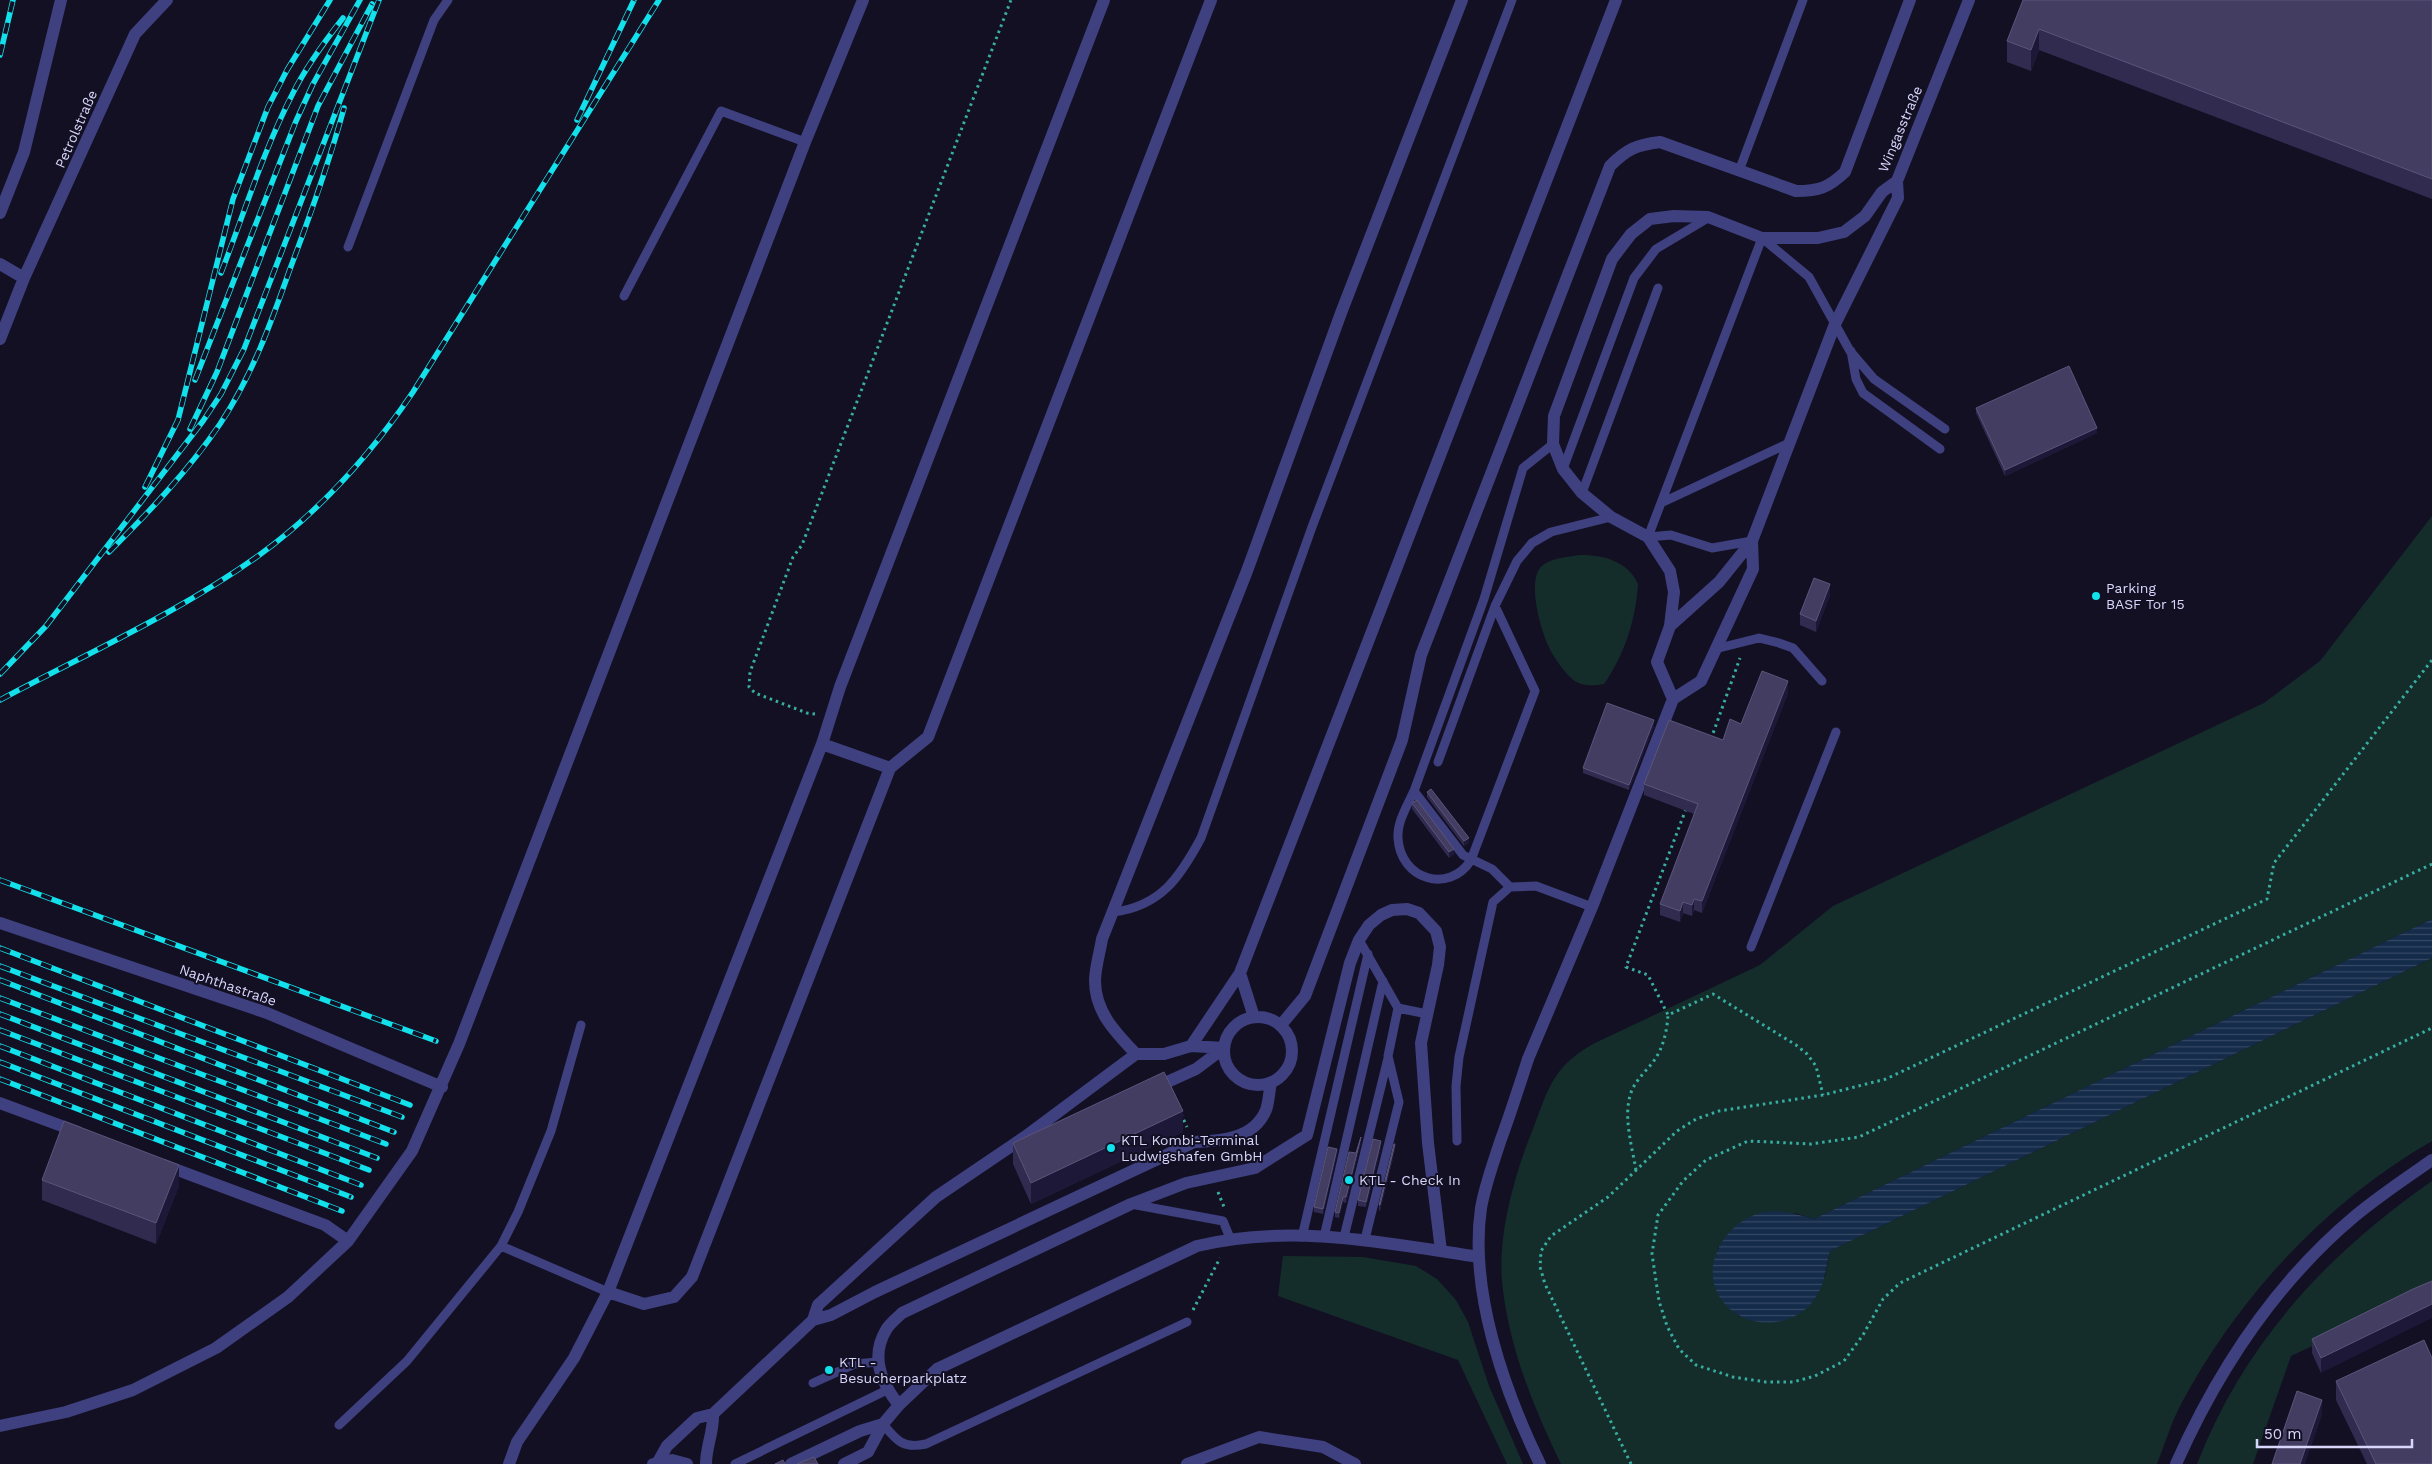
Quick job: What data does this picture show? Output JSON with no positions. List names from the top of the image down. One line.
{"streets":{"street":["Petrolstraße","Wingasstraße","Naphthastraße"]},"places":["Parking BASF Tor 15","KTL Kombi-Terminal Ludwigshafen GmbH","KTL - Check In","KTL - Besucherparkplatz"],"scale_bar":"50 m"}
